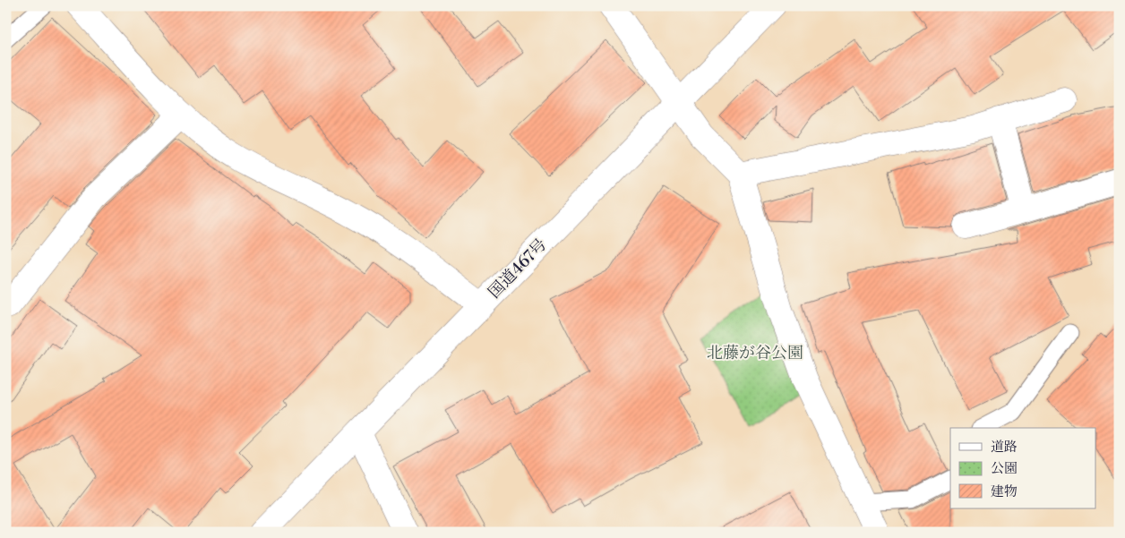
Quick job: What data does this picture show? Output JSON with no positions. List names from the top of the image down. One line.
{"streets":{"main road":["国道467号"]},"parks":["北藤が谷公園"],"legend":["道路","公園","建物"]}
